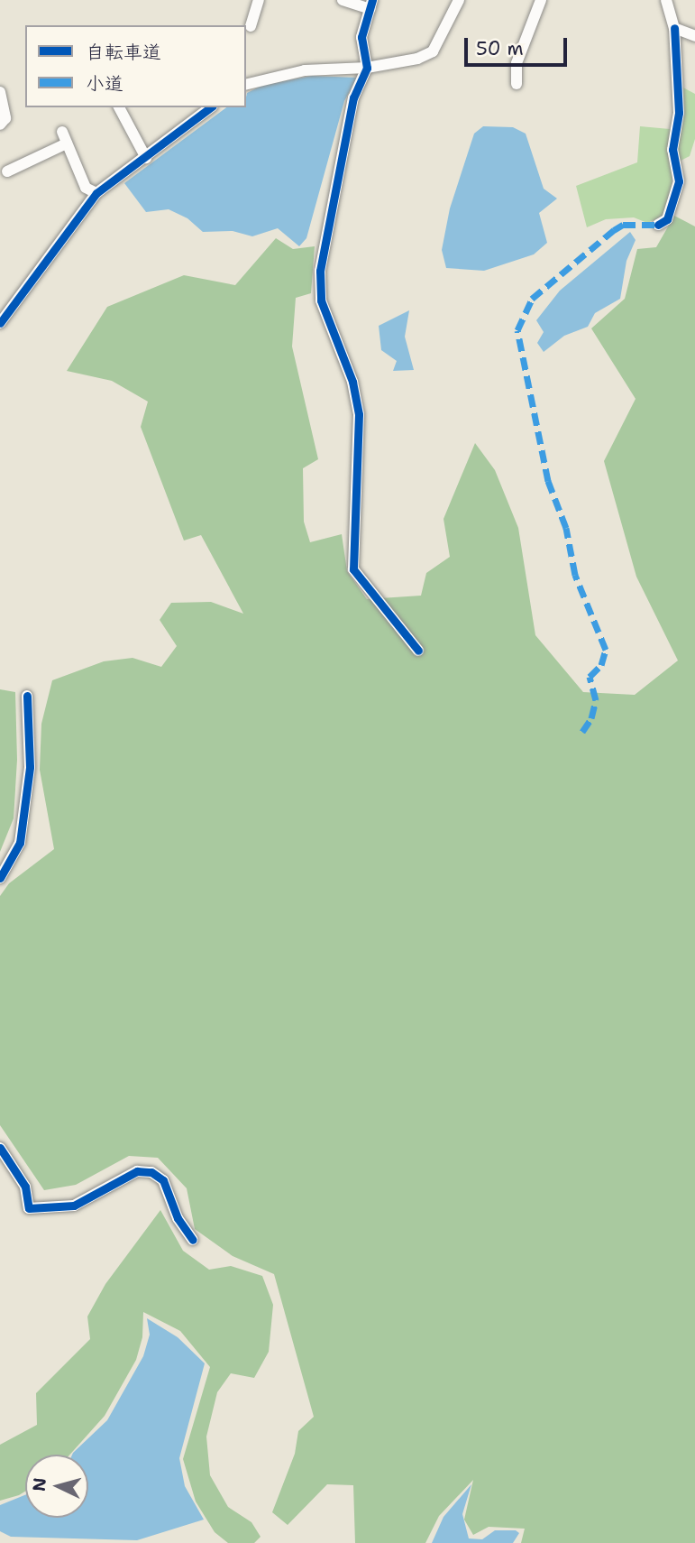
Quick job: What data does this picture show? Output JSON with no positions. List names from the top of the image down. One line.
{"legend":["自転車道","小道"],"scale_bar":"50 m","north":"left"}
